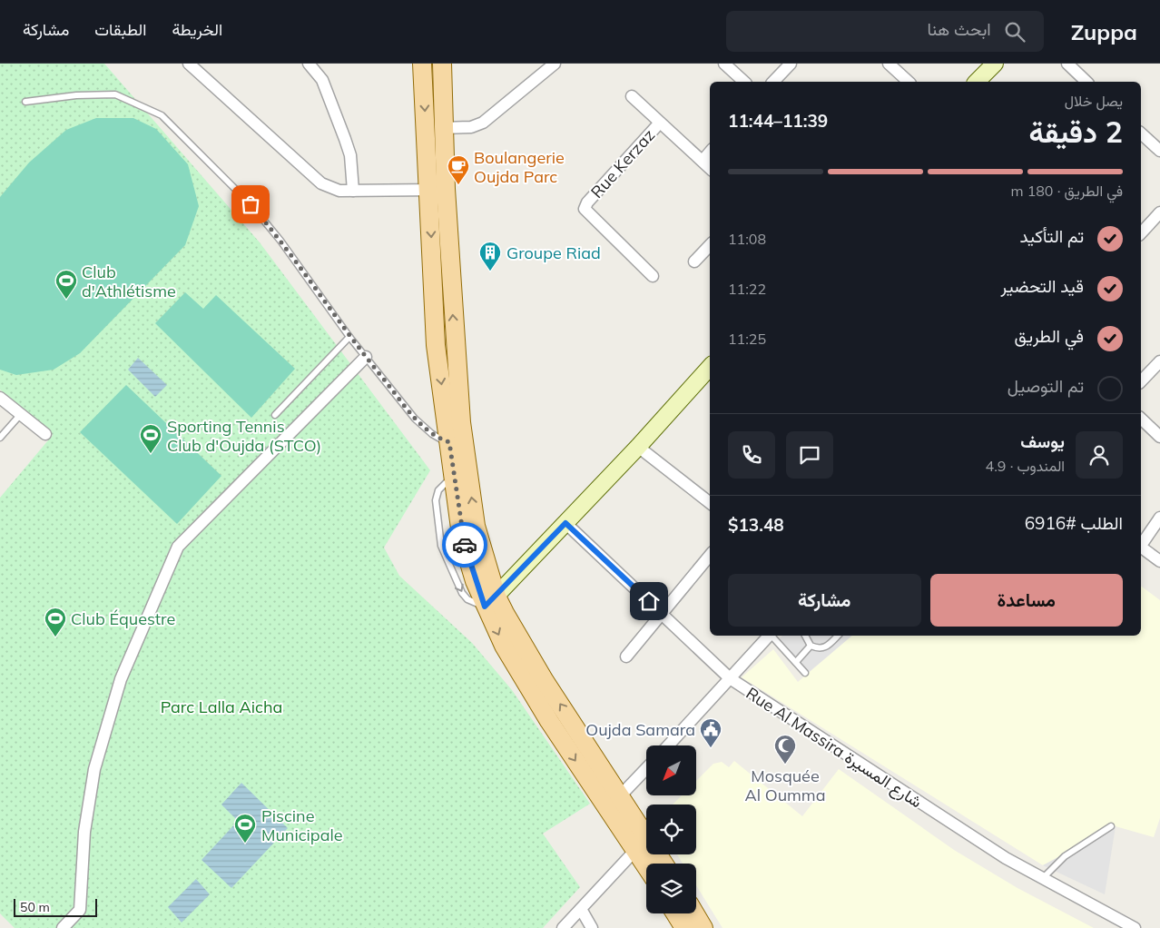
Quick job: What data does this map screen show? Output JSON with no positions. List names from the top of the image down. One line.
{"streets":{"street":["Rue Kerzaz","Rue Al Massira شارع المسيرة"]},"parks":["Parc Lalla Aicha"],"places":{"cafe":["Boulangerie Oujda Parc"],"building":["Groupe Riad"],"sports":["Club d'Athlétisme","Sporting Tennis Club d'Oujda (STCO)","Club Équestre","Piscine Municipale"],"public building":["Oujda Samara"],"mosque":["Mosquée Al Oumma"]},"scale_bar":"50 m","north":"bottom left","page":{"header":"Zuppa","search":"ابحث هنا","nav":["الخريطة","الطبقات","مشاركة"],"heading":["2 دقيقة","يصل خلال","11:39–11:44"],"panel":["يوسف","المندوب · 4.9","الطلب #6916","$13.48"],"bar":"في الطريق · 180 m","list":[["تم التأكيد","11:08"],["قيد التحضير","11:22"],["في الطريق","11:25"],"تم التوصيل"],"buttons":["مساعدة","مشاركة"],"scale":"50 m"}}
